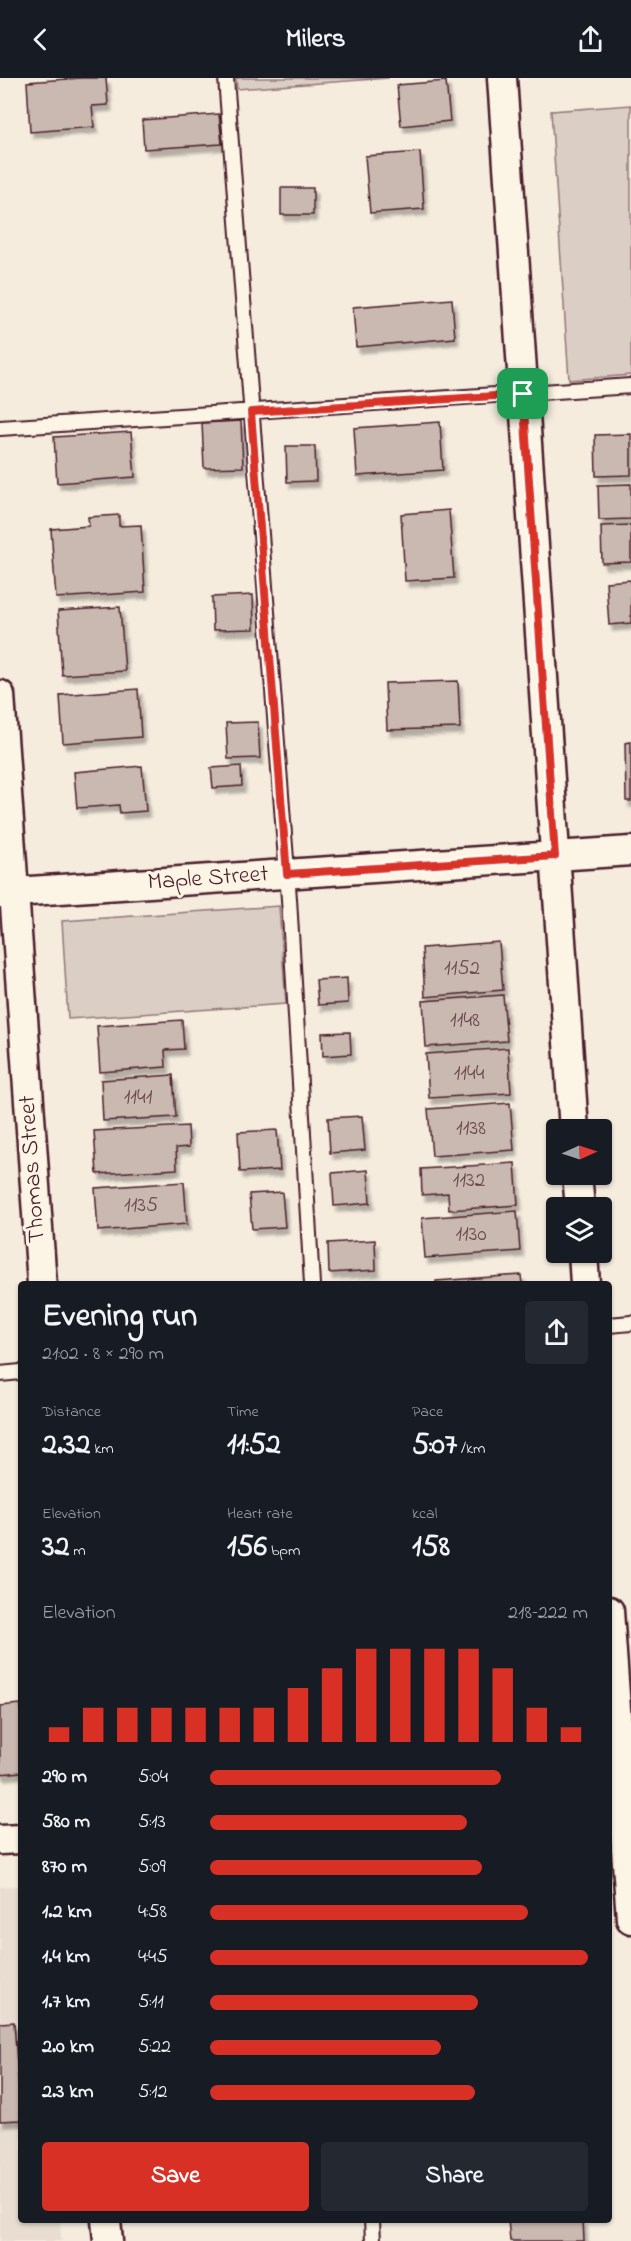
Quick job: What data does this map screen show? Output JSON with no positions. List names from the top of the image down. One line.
{"streets":{"street":["Maple Street","Thomas Street"]},"crossings":[["Maple Street","Thomas Street"]],"house_numbers":["1152","1148","1144","1141","1138","1132","1135","1130"],"north":"right","page":{"header":"Milers","heading":["Evening run","21:02 · 8 × 290 m"],"stats":[["Distance","2.32 km"],["Time","11:52"],["Pace","5:07 /km"],["Elevation","32 m"],["Heart rate","156 bpm"],["kcal","158"]],"chart":["Elevation","218–222 m"],"list":[{"name":"290 m","note":"5:04"},{"name":"580 m","note":"5:13"},{"name":"870 m","note":"5:09"},{"name":"1.2 km","note":"4:58"},{"name":"1.4 km","note":"4:45"},{"name":"1.7 km","note":"5:11"},{"name":"2.0 km","note":"5:22"},{"name":"2.3 km","note":"5:12"}],"buttons":["Save","Share"]}}
